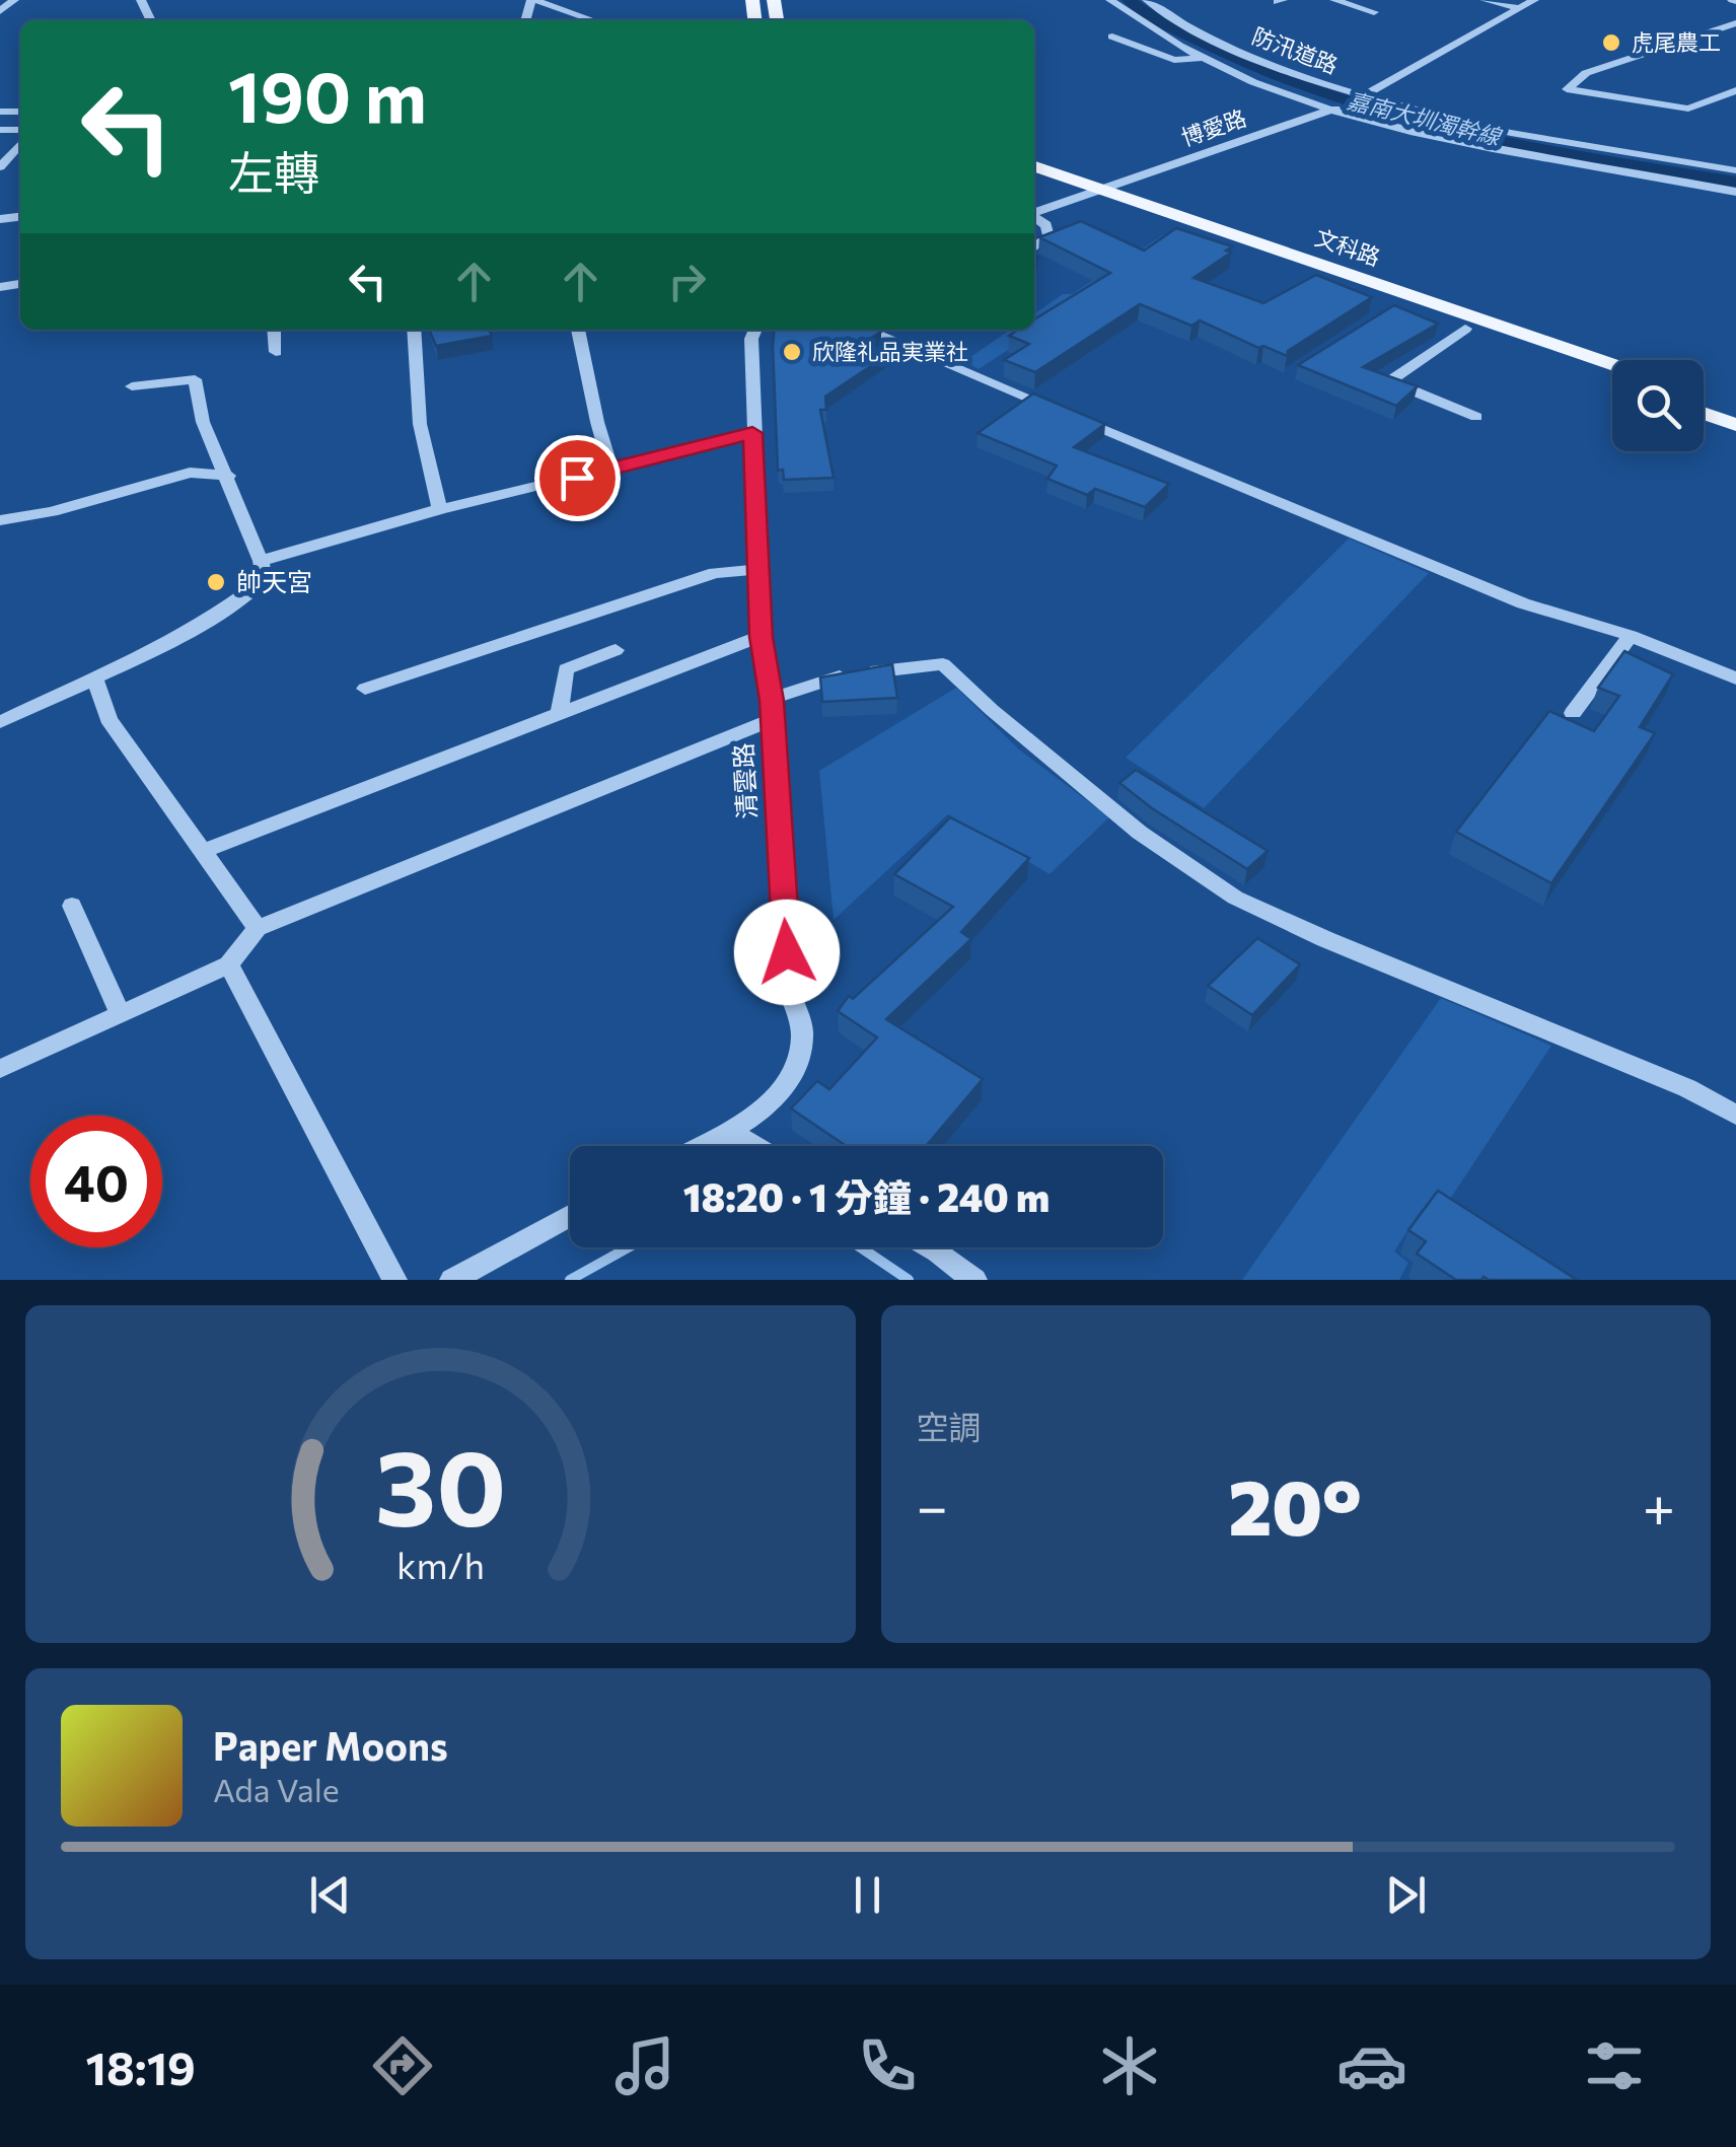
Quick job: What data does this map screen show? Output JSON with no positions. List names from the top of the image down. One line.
{"streets":{"main road":["文科路"],"street":["防汛道路","博愛路","清雲路"]},"crossings":[["防汛道路","博愛路"],["博愛路","文科路"]],"water":["嘉南大圳濁幹線"],"places":["虎尾農工","欣隆礼品実業社","帥天宮"],"page":{"turn":["190 m","左轉"],"limit":"40","trip":"18:20 · 1 分鐘 · 240 m","tile":"空調","heat":["−","20°","+"],"song":["Paper Moons","Ada Vale"],"tabs":"18:19","gauge":["30","km/h"]}}
